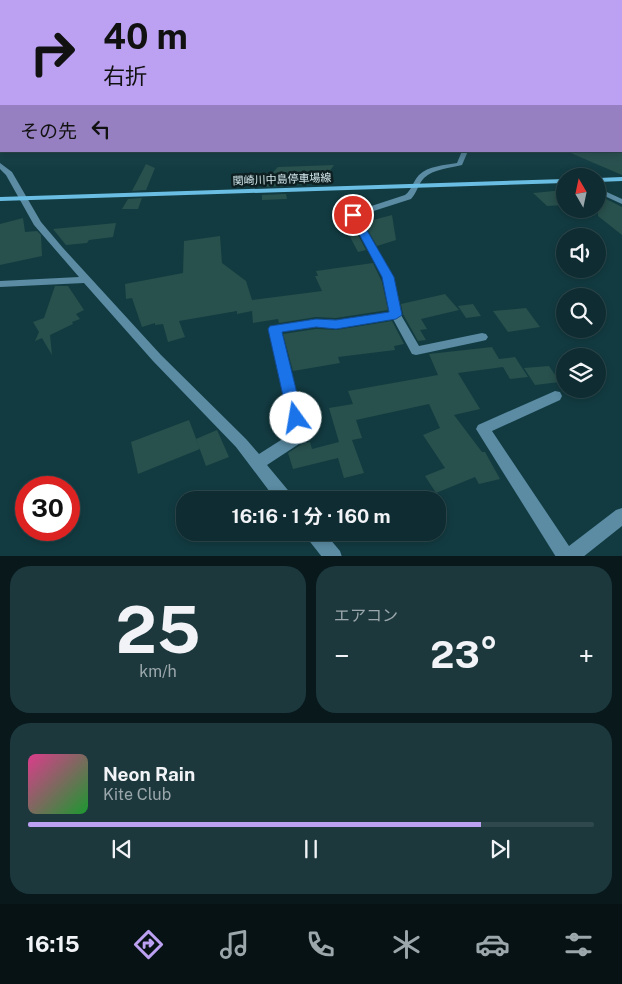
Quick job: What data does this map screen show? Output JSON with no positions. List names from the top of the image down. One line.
{"streets":{"main road":["関崎川中島停車場線"]},"north":"top","page":{"turn":["40 m","右折"],"then":"その先","limit":"30","trip":"16:16 · 1 分 · 160 m","tile":[["25","km/h"],"エアコン"],"heat":["−","23°","+"],"song":["Neon Rain","Kite Club"],"tabs":"16:15"}}
